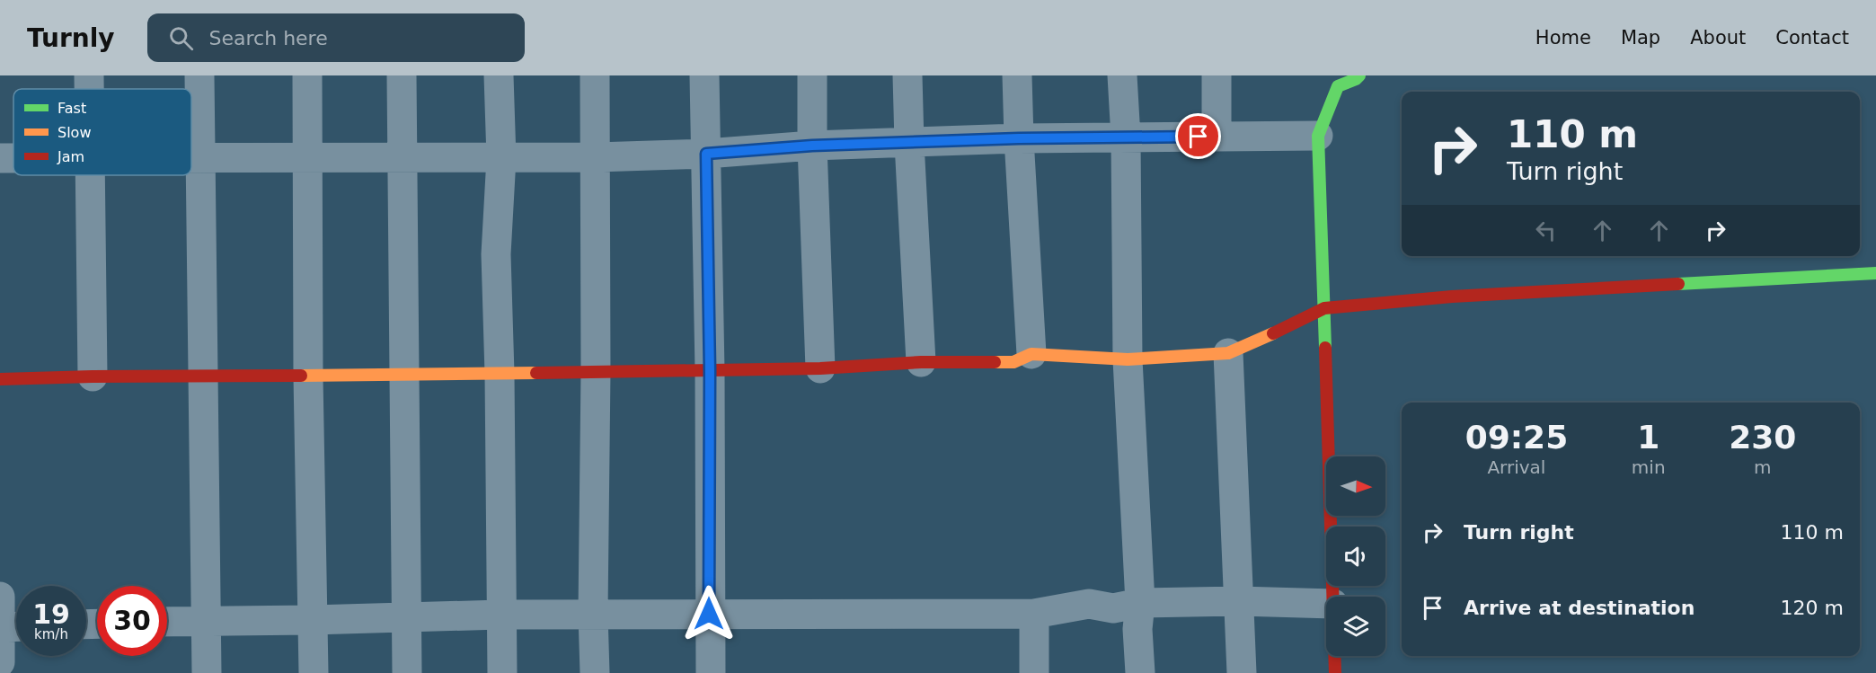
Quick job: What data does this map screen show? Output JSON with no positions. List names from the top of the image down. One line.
{"legend":["Fast","Slow","Jam"],"north":"right","page":{"header":"Turnly","search":"Search here","nav":["Home","Map","About","Contact"],"turn":["110 m","Turn right"],"eta":["09:25","Arrival","1","min","230","m"],"list":[{"name":"Turn right","value":"110 m"},{"name":"Arrive at destination","value":"120 m"}],"speed":"19 km/h","limit":"30"}}
